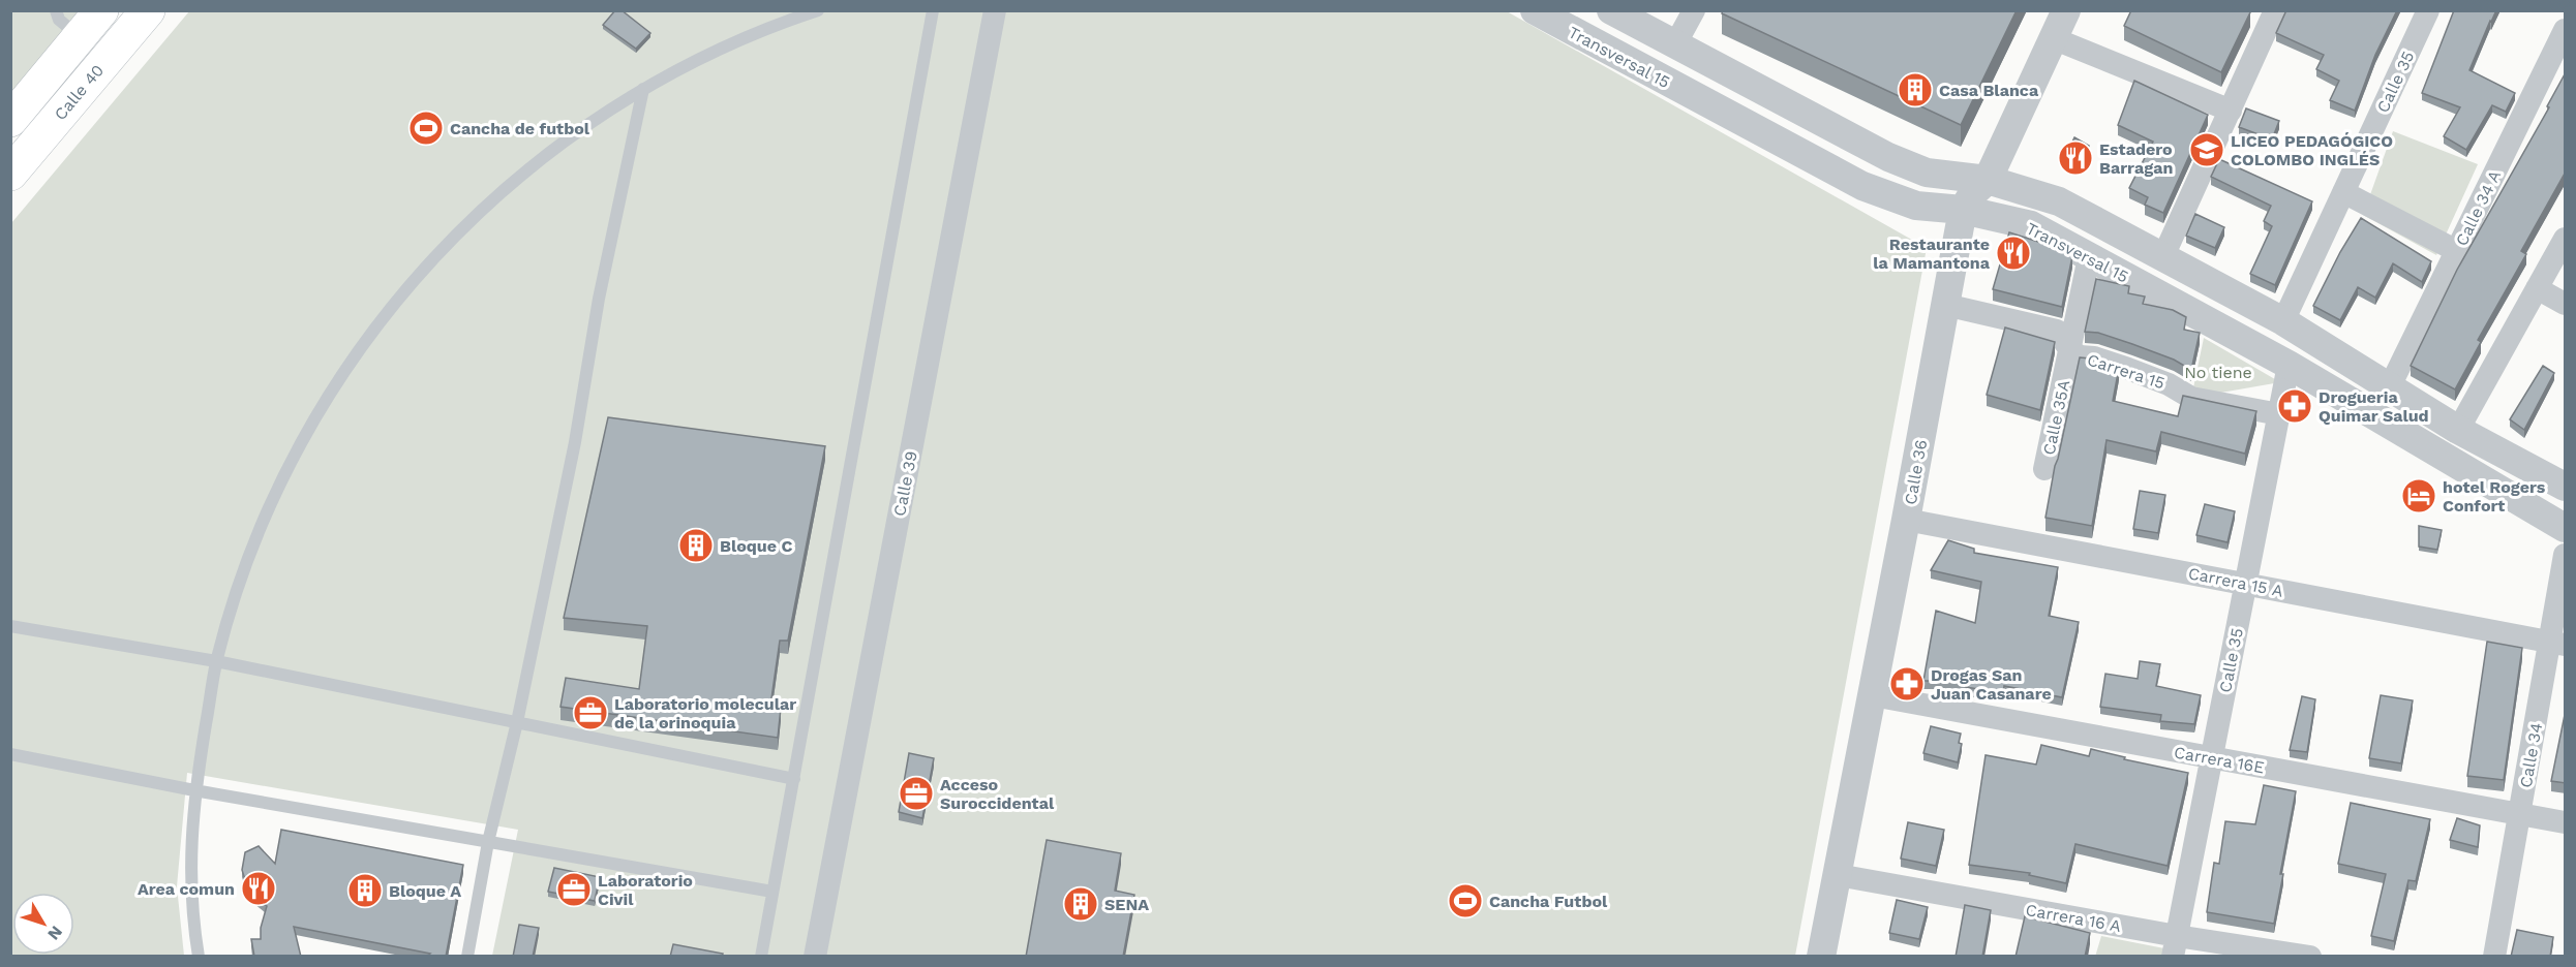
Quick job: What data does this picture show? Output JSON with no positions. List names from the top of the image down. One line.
{"streets":{"main road":["Calle 40"],"street":["Transversal 15","Calle 35","Calle 34 A","Carrera 15","Calle 35A","Calle 36","Calle 39","Carrera 15 A","Calle 34","Carrera 16E","Carrera 16 A"]},"crossings":[["Transversal 15","Calle 35"],["Transversal 15","Calle 34 A"],["Transversal 15","Calle 35A"],["Transversal 15","Calle 36"],["Calle 35","Carrera 15"],["Calle 35","Carrera 15 A"],["Calle 35","Carrera 16E"],["Calle 35","Carrera 16 A"],["Carrera 15","Calle 35A"],["Carrera 15","Calle 36"],["Calle 36","Carrera 15 A"],["Calle 36","Carrera 16E"],["Calle 36","Carrera 16 A"],["Carrera 15 A","Calle 34"],["Calle 34","Carrera 16E"]],"parks":["No tiene"],"places":{"building":["Casa Blanca","Bloque C","Bloque A","SENA"],"sports":["Cancha de futbol","Cancha Futbol"],"school or university":["LICEO PEDAGÓGICO COLOMBO INGLÉS"],"restaurant":["Estadero Barragan","Restaurante la Mamantona","Area comun"],"pharmacy":["Drogueria Quimar Salud","Drogas San Juan Casanare"],"hotel":["hotel Rogers Confort"],"office":["Laboratorio molecular de la orinoquia","Acceso Suroccidental","Laboratorio Civil"]},"north":"bottom right"}
